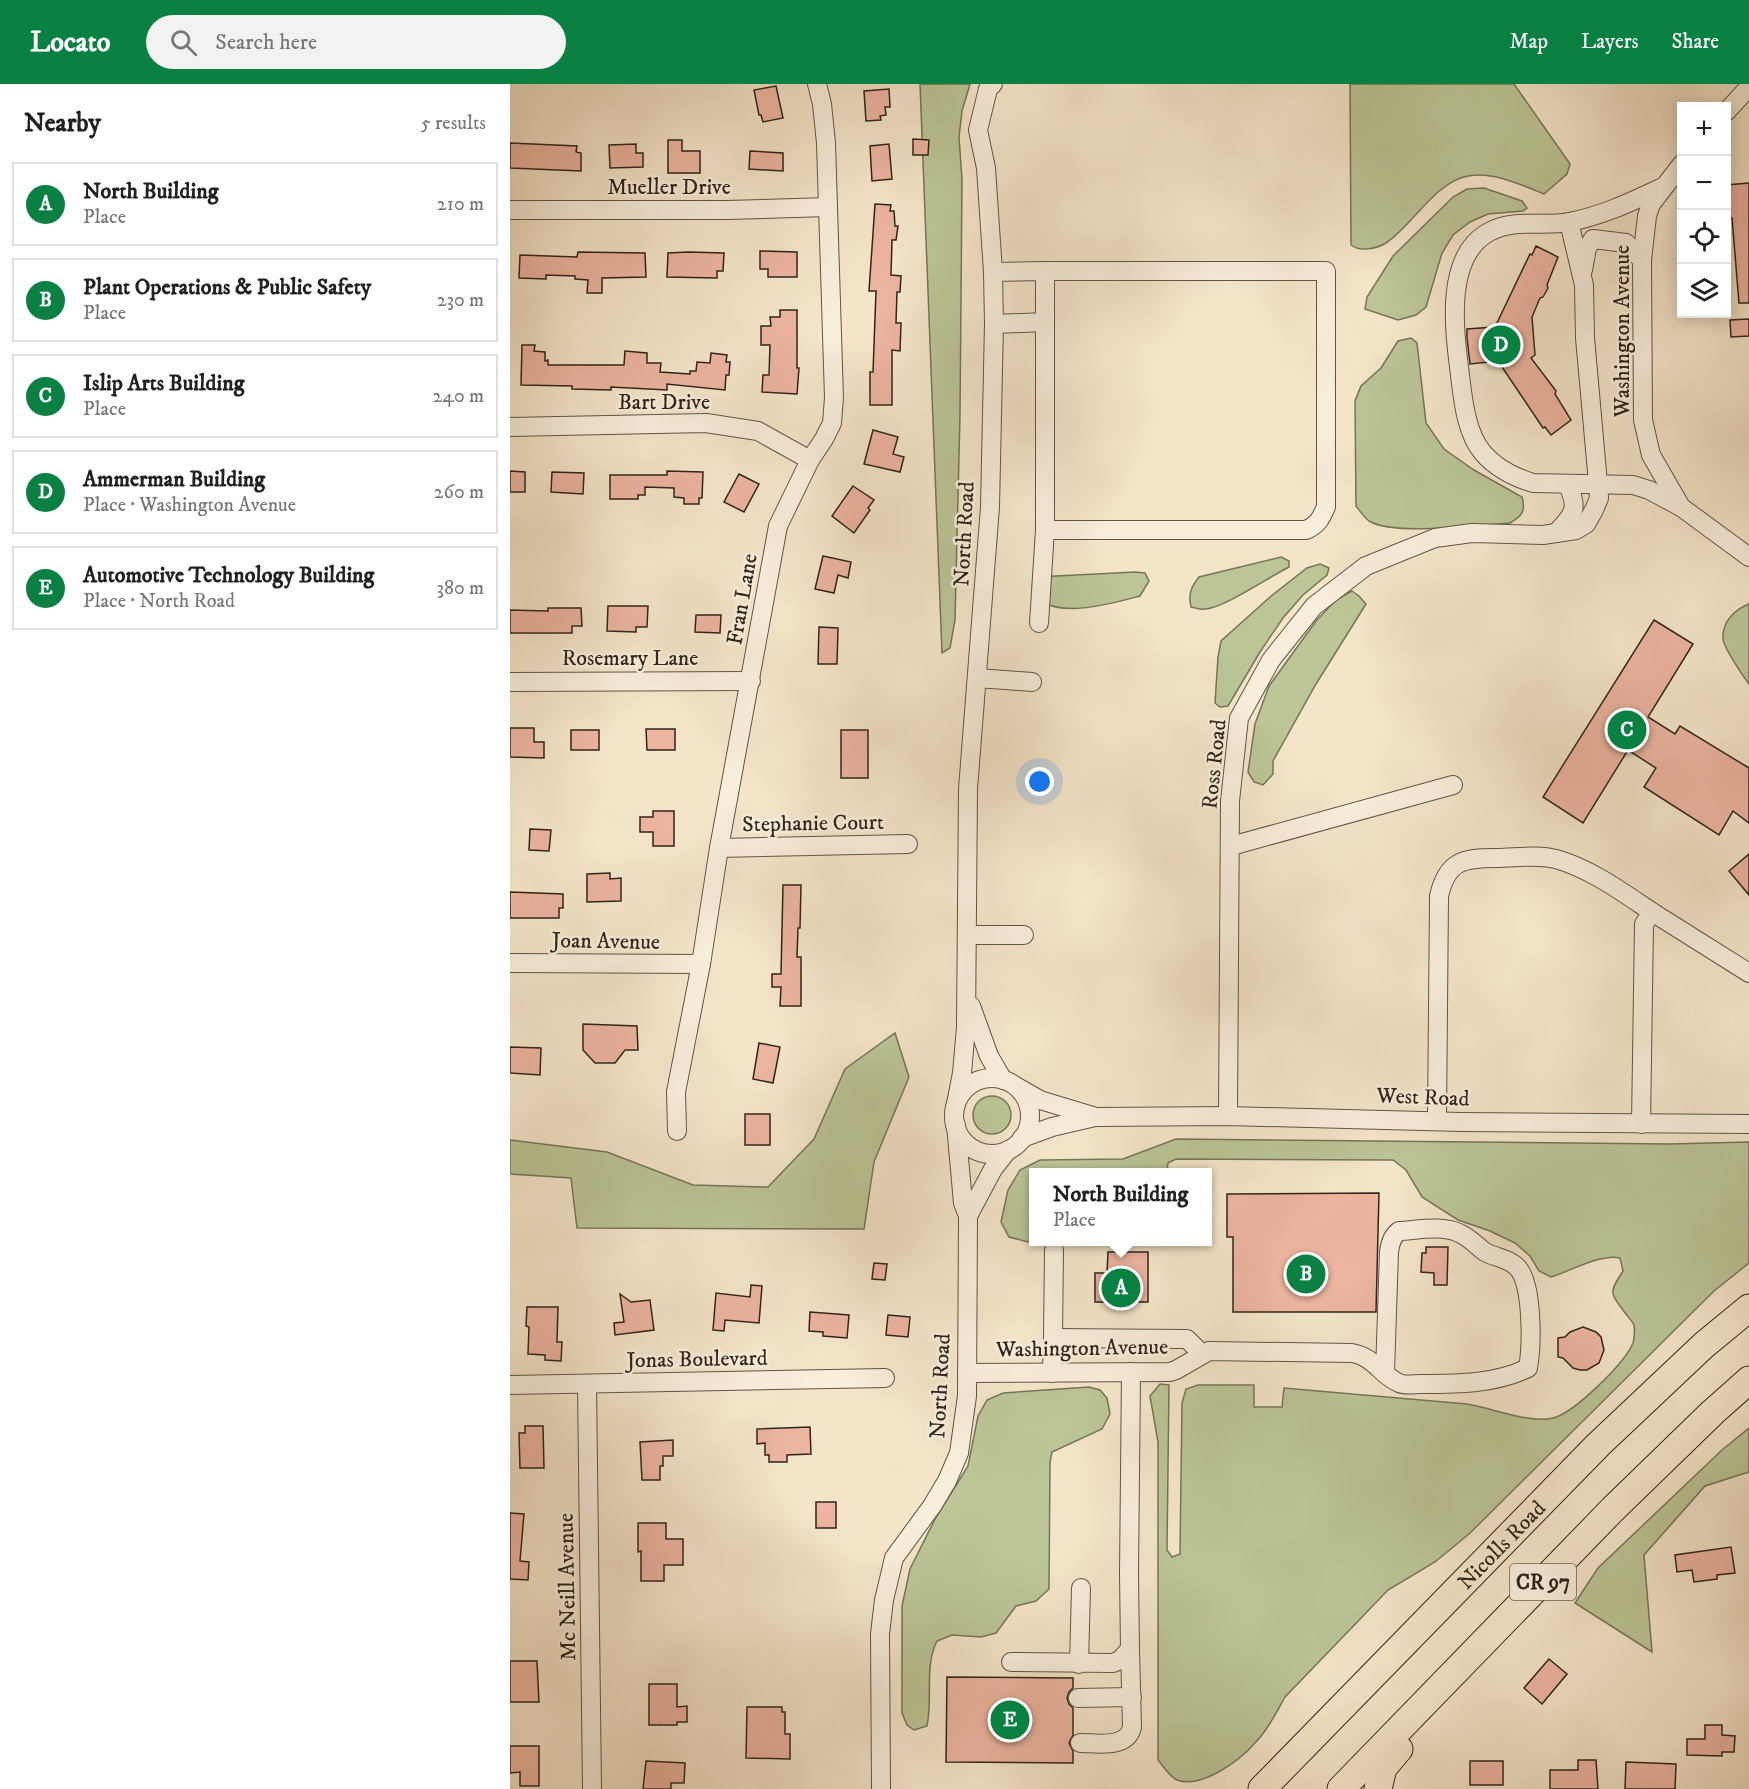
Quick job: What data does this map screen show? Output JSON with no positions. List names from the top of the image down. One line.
{"streets":{"highway":["Nicolls Road","CR 97"],"street":["Mueller Drive","Washington Avenue","Bart Drive","North Road","Fran Lane","Rosemary Lane","Ross Road","Stephanie Court","Joan Avenue","West Road","Jonas Boulevard","Mc Neill Avenue"]},"crossings":[["Mueller Drive","Fran Lane"],["Washington Avenue","North Road"],["Washington Avenue","Ross Road"],["Bart Drive","Fran Lane"],["North Road","West Road"],["Fran Lane","Rosemary Lane"],["Fran Lane","Stephanie Court"],["Fran Lane","Joan Avenue"],["Ross Road","West Road"],["Jonas Boulevard","Mc Neill Avenue"]],"page":{"header":"Locato","search":"Search here","nav":["Map","Layers","Share"],"heading":["Nearby","5 results"],"map_buttons":["+","−"],"list":[{"mark":"A","name":"North Building","note":"Place","value":"210 m"},{"mark":"B","name":"Plant Operations & Public Safety","note":"Place","value":"230 m"},{"mark":"C","name":"Islip Arts Building","note":"Place","value":"240 m"},{"mark":"D","name":"Ammerman Building","note":"Place · Washington Avenue","value":"260 m"},{"mark":"E","name":"Automotive Technology Building","note":"Place · North Road","value":"380 m"}],"pins":["D","C","B","A","E"],"popup":["North Building","Place"]}}
